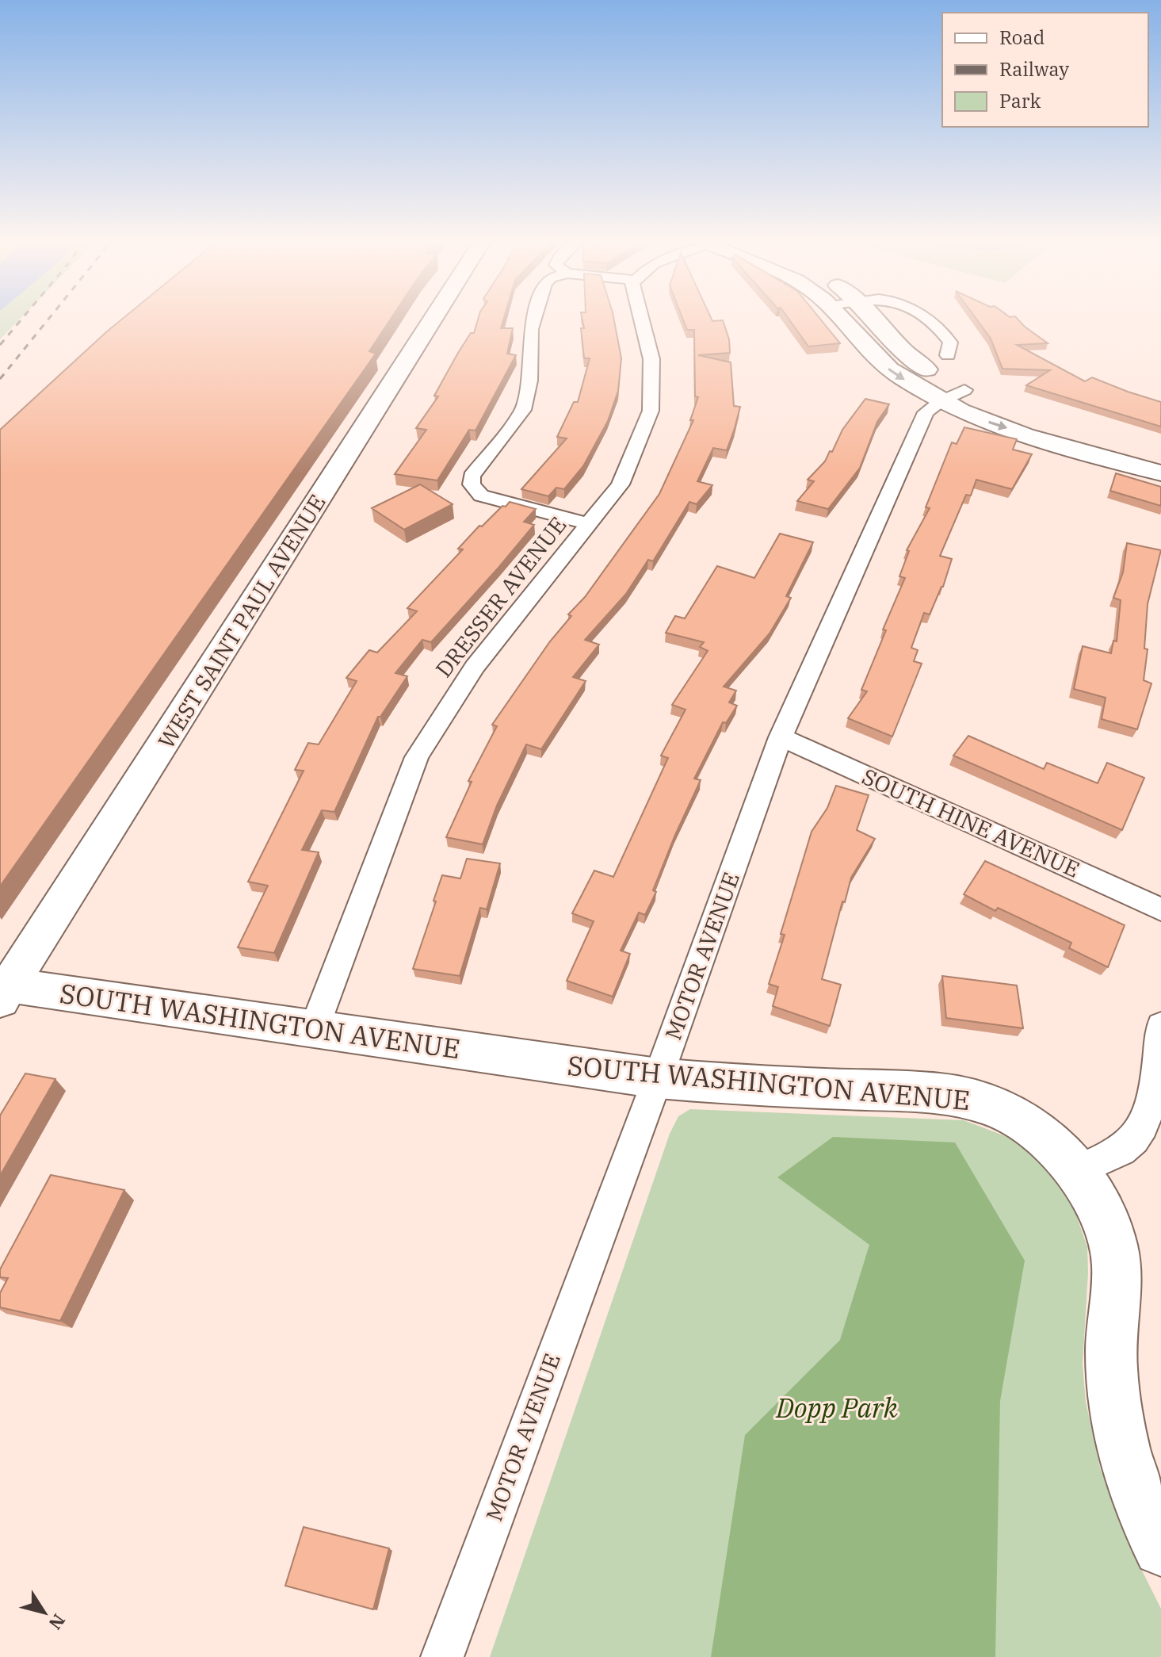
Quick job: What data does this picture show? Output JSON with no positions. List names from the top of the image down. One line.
{"streets":{"street":["DRESSER AVENUE","WEST SAINT PAUL AVENUE","SOUTH HINE AVENUE","MOTOR AVENUE","SOUTH WASHINGTON AVENUE"]},"crossings":[["DRESSER AVENUE","SOUTH WASHINGTON AVENUE"],["WEST SAINT PAUL AVENUE","SOUTH WASHINGTON AVENUE"],["SOUTH HINE AVENUE","MOTOR AVENUE"],["MOTOR AVENUE","SOUTH WASHINGTON AVENUE"]],"parks":["Dopp Park"],"legend":["Road","Railway","Park"],"north":"bottom right"}
